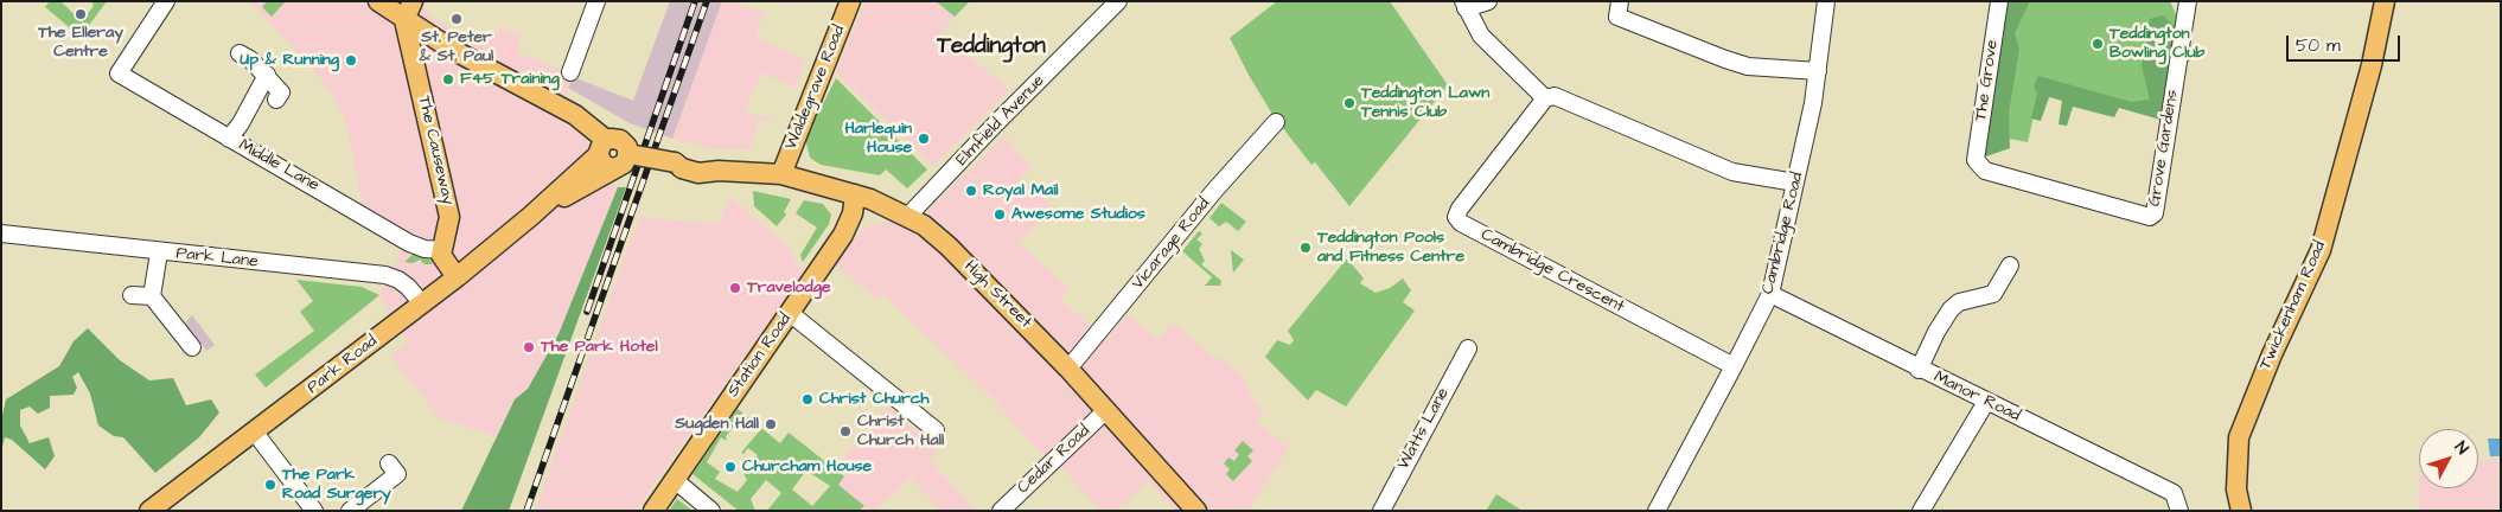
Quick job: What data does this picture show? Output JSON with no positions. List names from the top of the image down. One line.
{"streets":{"main road":["Waldegrave Road","The Causeway","High Street","Twickenham Road","Station Road","Park Road"],"street":["The Grove","Elmfield Avenue","Grove Gardens","Middle Lane","Cambridge Road","Vicarage Road","Park Lane","Cambridge Crescent","Manor Road","Watts Lane","Cedar Road"]},"crossings":[["The Grove","Grove Gardens"],["Waldegrave Road","High Street"],["Elmfield Avenue","High Street"],["The Causeway","Middle Lane"],["Cambridge Road","Cambridge Crescent"],["Cambridge Road","Manor Road"],["Vicarage Road","High Street"],["Park Lane","Park Road"],["High Street","Station Road"],["High Street","Park Road"],["High Street","Cedar Road"]],"districts":["Teddington"],"places":["The Elleray Centre","St. Peter & St. Paul","Teddington Bowling Club","Up & Running","F45 Training","Teddington Lawn Tennis Club","Harlequin House","Royal Mail","Awesome Studios","Teddington Pools and Fitness Centre","Travelodge","The Park Hotel","Christ Church","Sugden Hall","Christ Church Hall","Churcham House","The Park Road Surgery"],"scale_bar":"50 m","north":"top right"}
